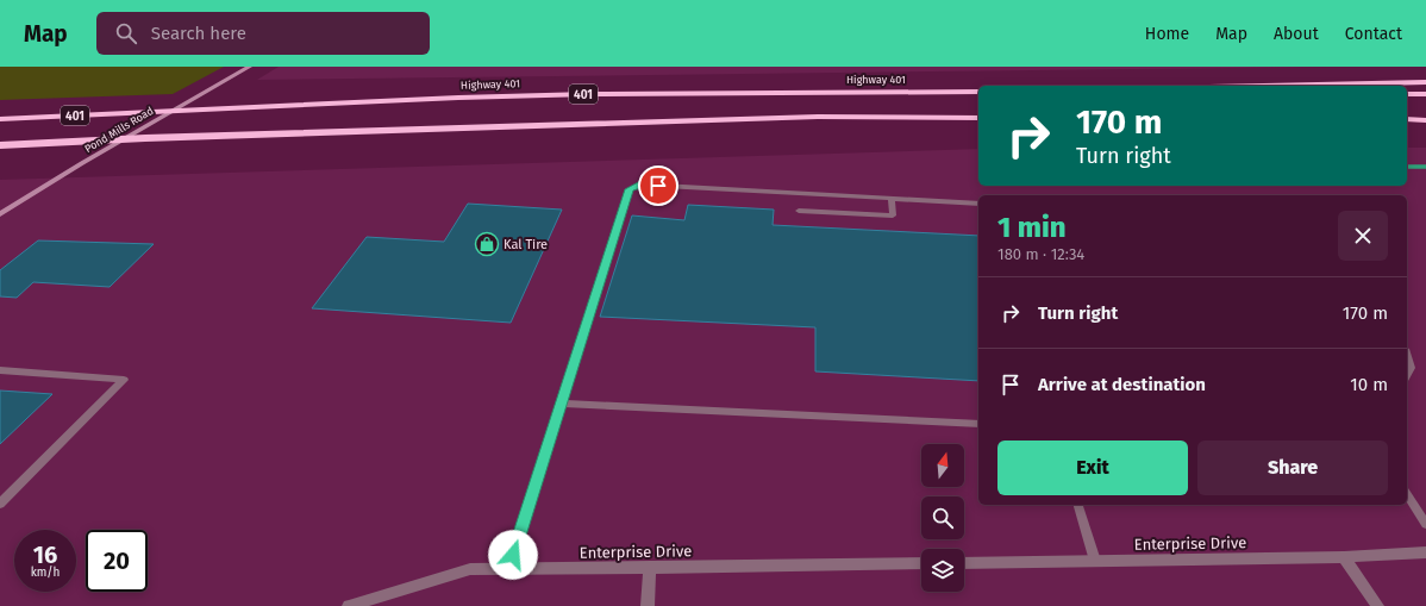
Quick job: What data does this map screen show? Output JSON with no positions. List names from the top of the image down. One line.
{"streets":{"highway":["Highway 401","401"],"main road":["Pond Mills Road"],"street":["Enterprise Drive"]},"places":{"shop":["Kal Tire"]},"north":"top","page":{"header":"Map","search":"Search here","nav":["Home","Map","About","Contact"],"turn":["170 m","Turn right"],"heading":["1 min","180 m · 12:34"],"list":[{"name":"Turn right","value":"170 m"},{"name":"Arrive at destination","value":"10 m"}],"buttons":["Exit","Share"],"speed":"16 km/h","limit":"20"}}
